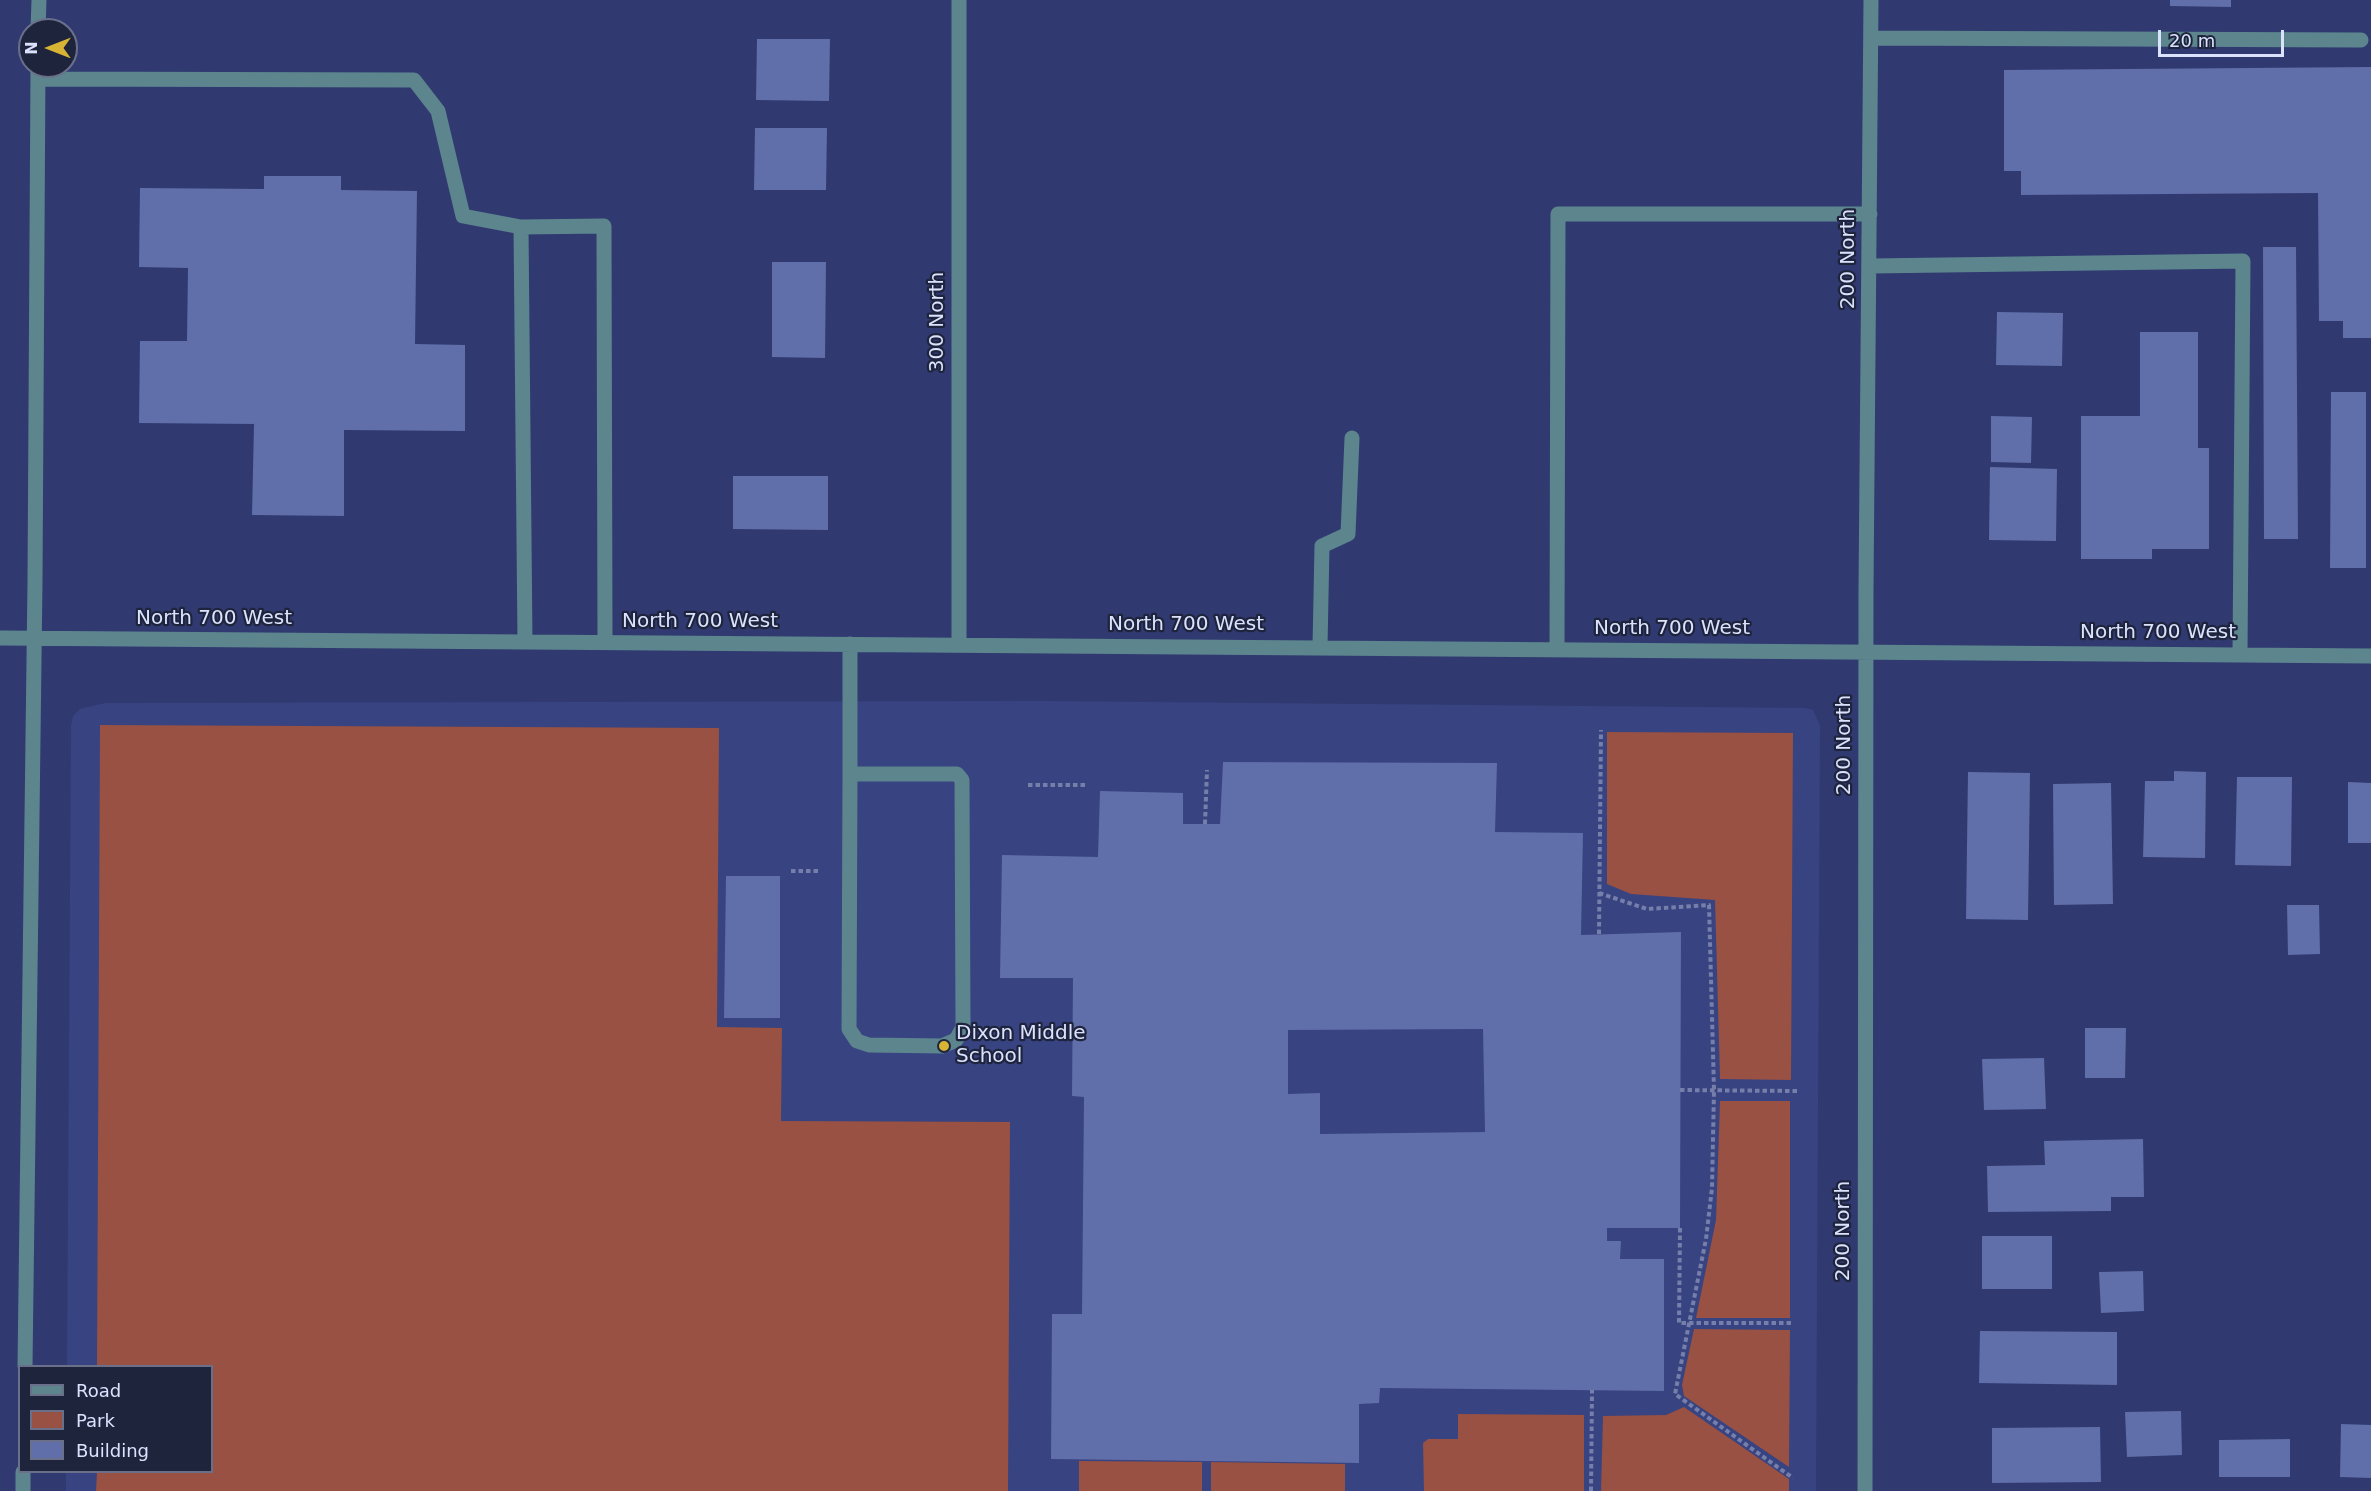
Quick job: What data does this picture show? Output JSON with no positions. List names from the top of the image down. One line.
{"streets":{"street":["200 North","300 North","North 700 West"]},"crossings":[["200 North","North 700 West"],["300 North","North 700 West"]],"places":["Dixon Middle School"],"legend":["Road","Park","Building"],"scale_bar":"20 m","north":"left"}
